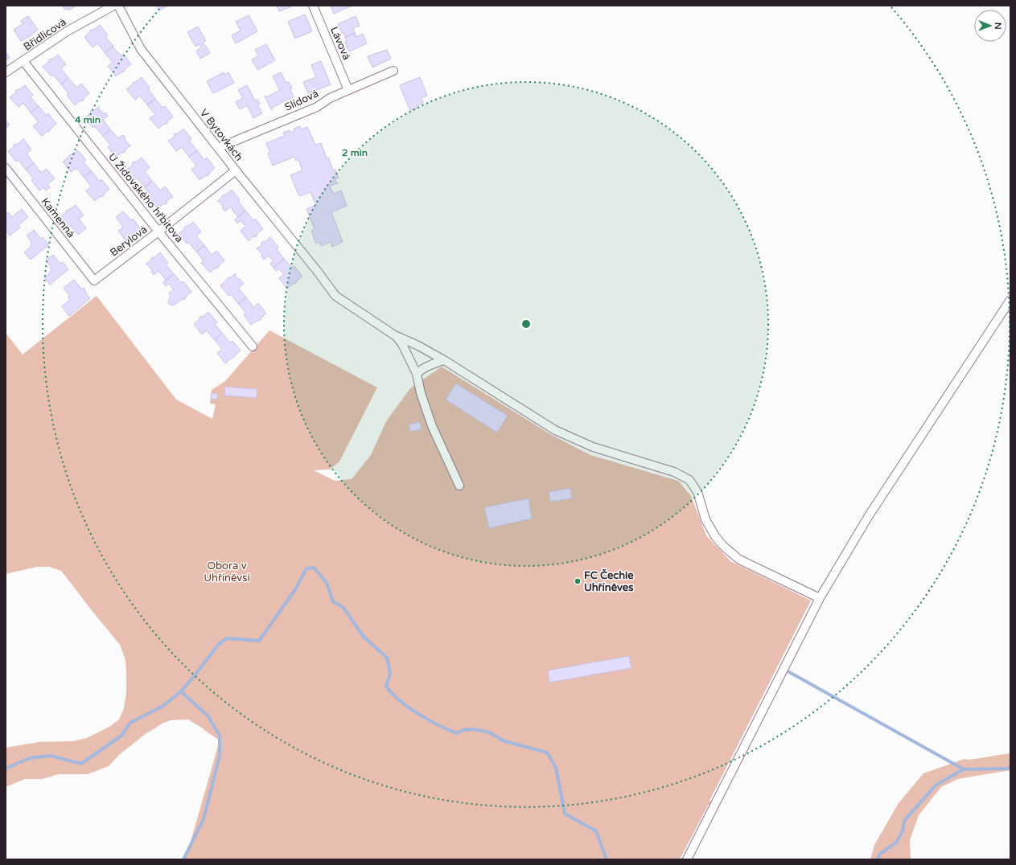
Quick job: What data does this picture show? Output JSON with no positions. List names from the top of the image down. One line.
{"streets":{"street":["Břidlicová","Lávová","Slídová","V Bytovkách","U Židovského hřbitova","Kamenná","Berylová"]},"crossings":[["Břidlicová","U Židovského hřbitova"],["Lávová","Slídová"],["Slídová","V Bytovkách"],["V Bytovkách","Berylová"],["U Židovského hřbitova","Berylová"],["Kamenná","Berylová"]],"parks":["Obora v Uhříněvsi"],"places":["FC Čechie Uhříněves"],"north":"right","rings":["4 min","2 min"]}
